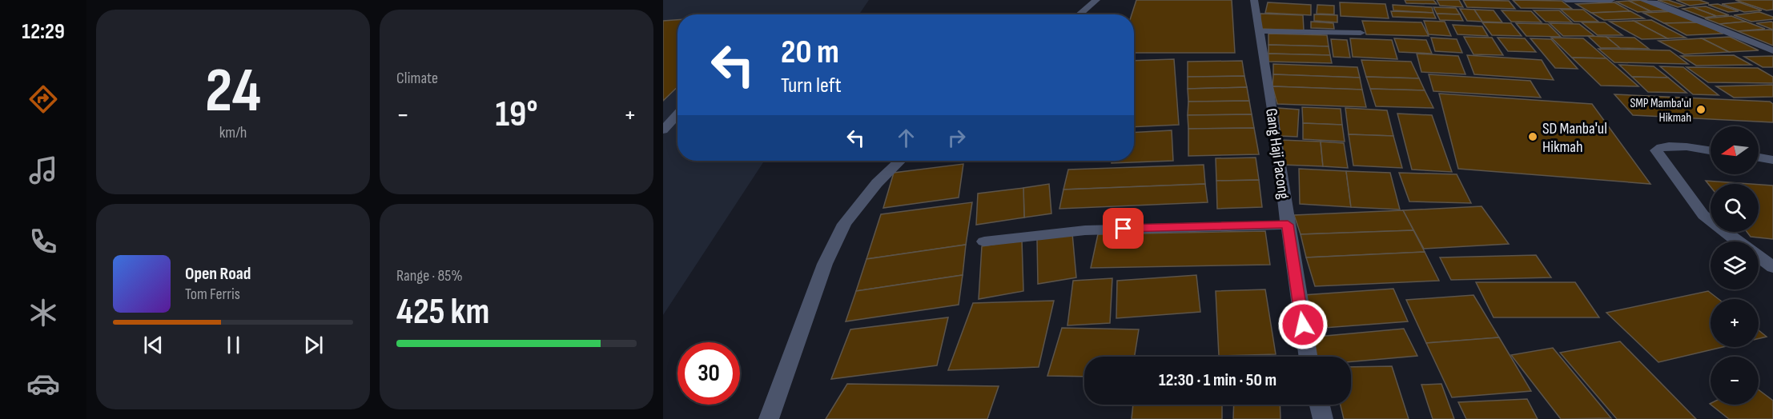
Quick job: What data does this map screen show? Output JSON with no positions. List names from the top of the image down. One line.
{"streets":{"street":["Gang Haji Pacong"]},"places":["SMP Mamba'ul Hikmah","SD Manba'ul Hikmah"],"north":"left","page":{"tabs":"12:29","tile":[["24","km/h"],"Climate",["Range · 85%","425 km"]],"turn":["20 m","Turn left"],"heat":["−","19°","+"],"map_buttons":["+","−"],"song":["Open Road","Tom Ferris"],"limit":"30","trip":"12:30 · 1 min · 50 m"}}
